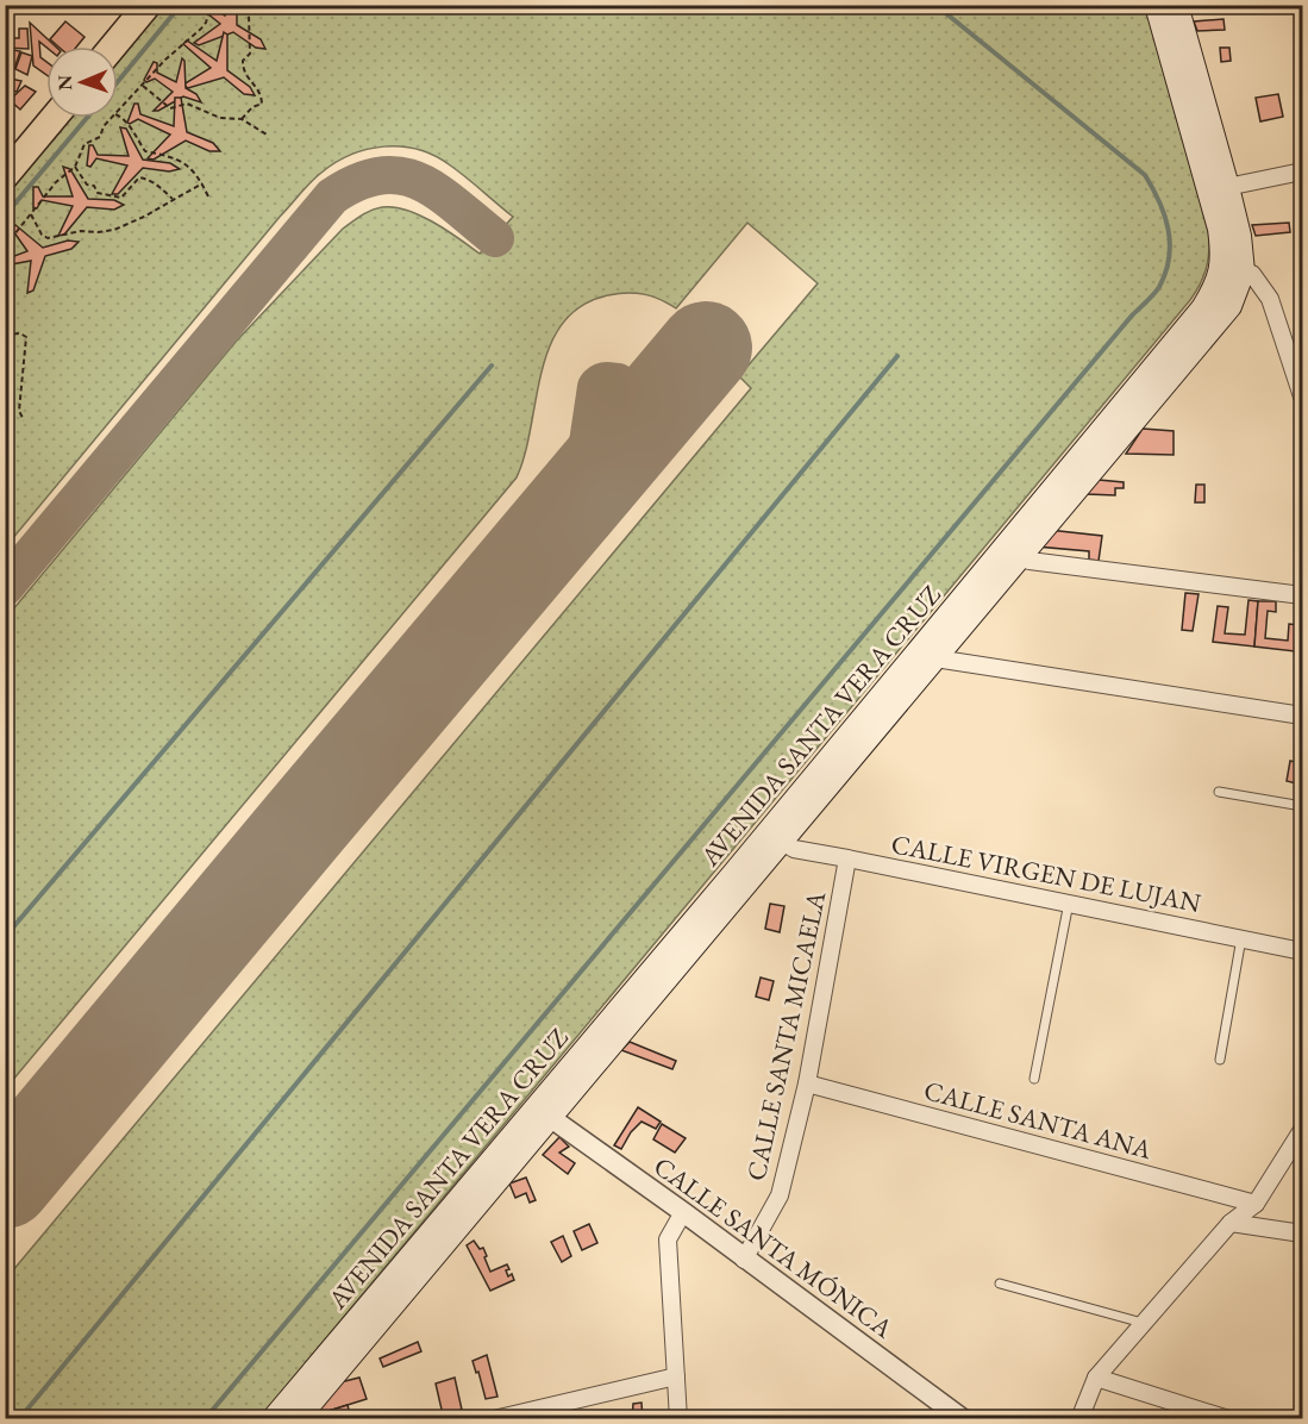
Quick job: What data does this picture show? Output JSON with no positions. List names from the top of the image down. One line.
{"streets":{"main road":["AVENIDA SANTA VERA CRUZ"],"street":["CALLE VIRGEN DE LUJAN","CALLE SANTA MICAELA","CALLE SANTA ANA","CALLE SANTA MÓNICA"]},"crossings":[["AVENIDA SANTA VERA CRUZ","CALLE VIRGEN DE LUJAN"],["AVENIDA SANTA VERA CRUZ","CALLE SANTA MÓNICA"],["CALLE VIRGEN DE LUJAN","CALLE SANTA MICAELA"],["CALLE SANTA MICAELA","CALLE SANTA ANA"],["CALLE SANTA MICAELA","CALLE SANTA MÓNICA"]],"north":"left"}
